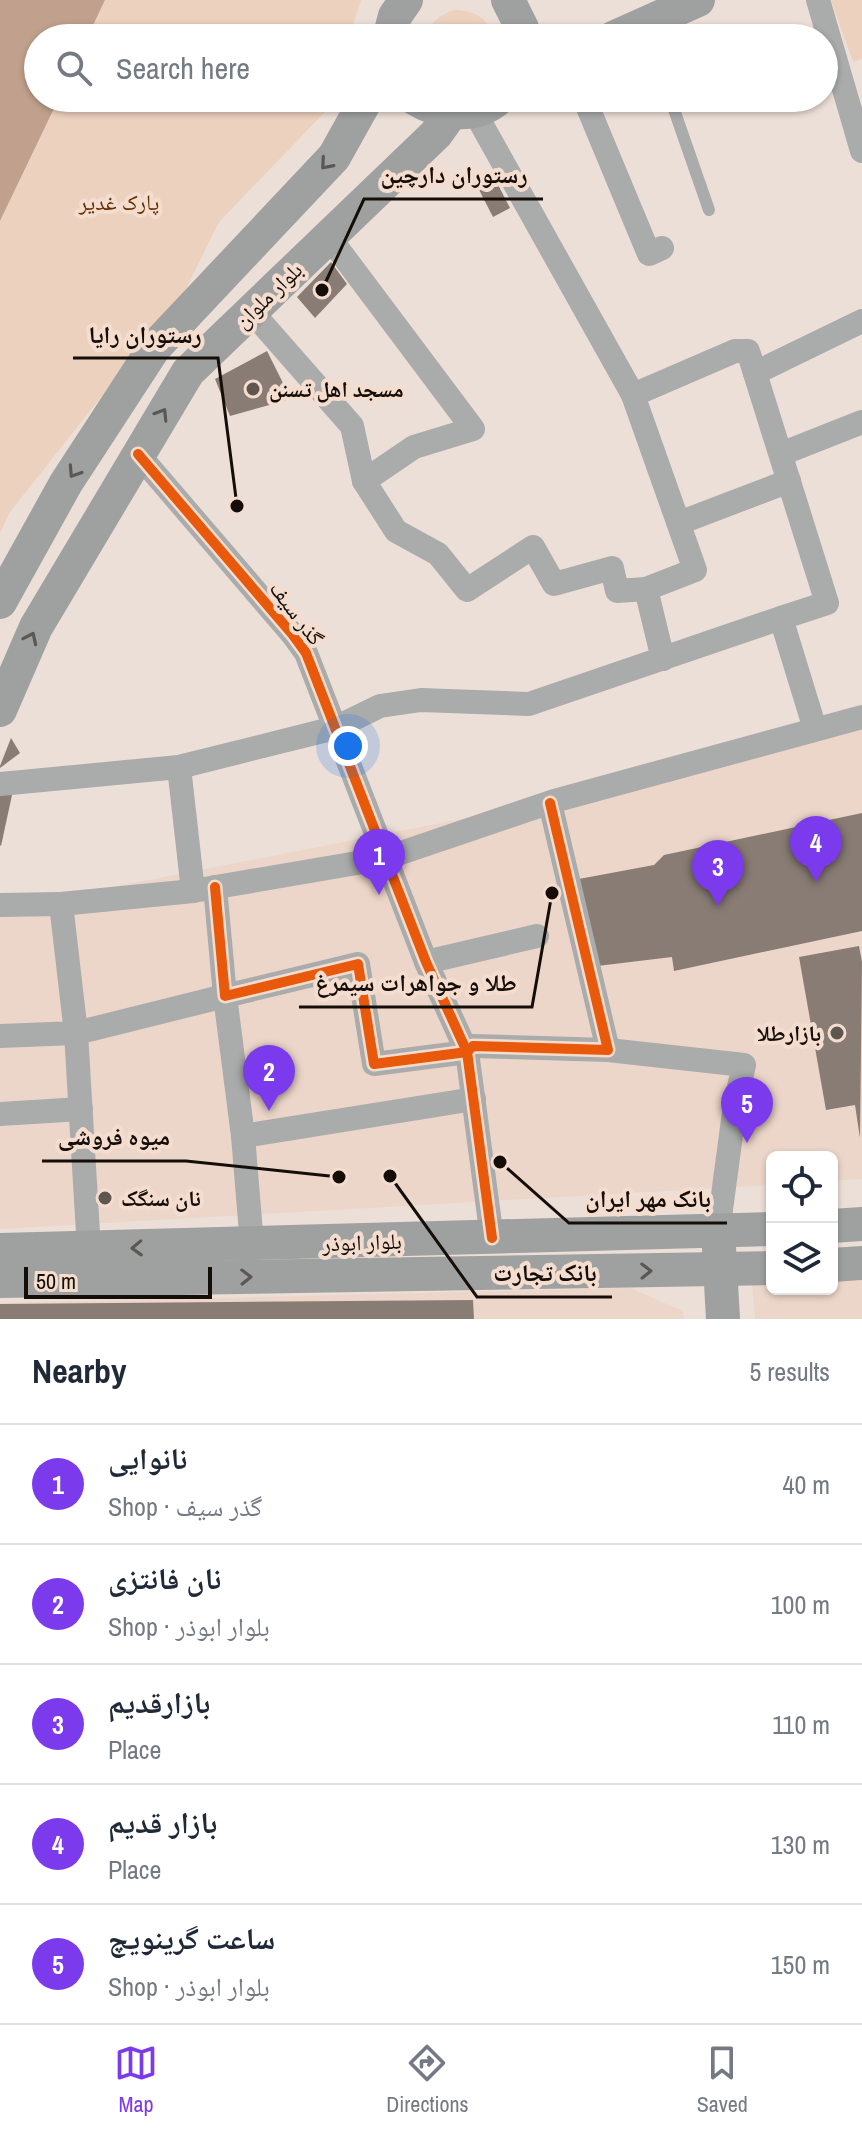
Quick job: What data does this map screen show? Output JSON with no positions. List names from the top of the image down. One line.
{"streets":{"main road":["بلوار ملوان","بلوار ابوذر"],"street":["گذر سیف"]},"crossings":[["بلوار ملوان","گذر سیف"],["گذر سیف","بلوار ابوذر"]],"parks":["پارک غدیر"],"places":["رستوران دارچین","مسجد اهل تسنن","رستوران رایا","طلا و جواهرات سیمرغ","بازارطلا","بانک مهر ایران","بانک تجارت","میوه فروشی","نان سنگک"],"scale_bar":"50 m","page":{"search":"Search here","pins":["4","1","3","2","5"],"scale":"50 m","heading":["Nearby","5 results"],"list":[{"mark":"1","name":"نانوایی","note":"Shop · گذر سیف","value":"40 m"},{"mark":"2","name":"نان فانتزی","note":"Shop · بلوار ابوذر","value":"100 m"},{"mark":"3","name":"بازارقدیم","note":"Place","value":"110 m"},{"mark":"4","name":"بازار قدیم","note":"Place","value":"130 m"},{"mark":"5","name":"ساعت گرینویچ","note":"Shop · بلوار ابوذر","value":"150 m"}],"nav":["Map","Directions","Saved"]}}
